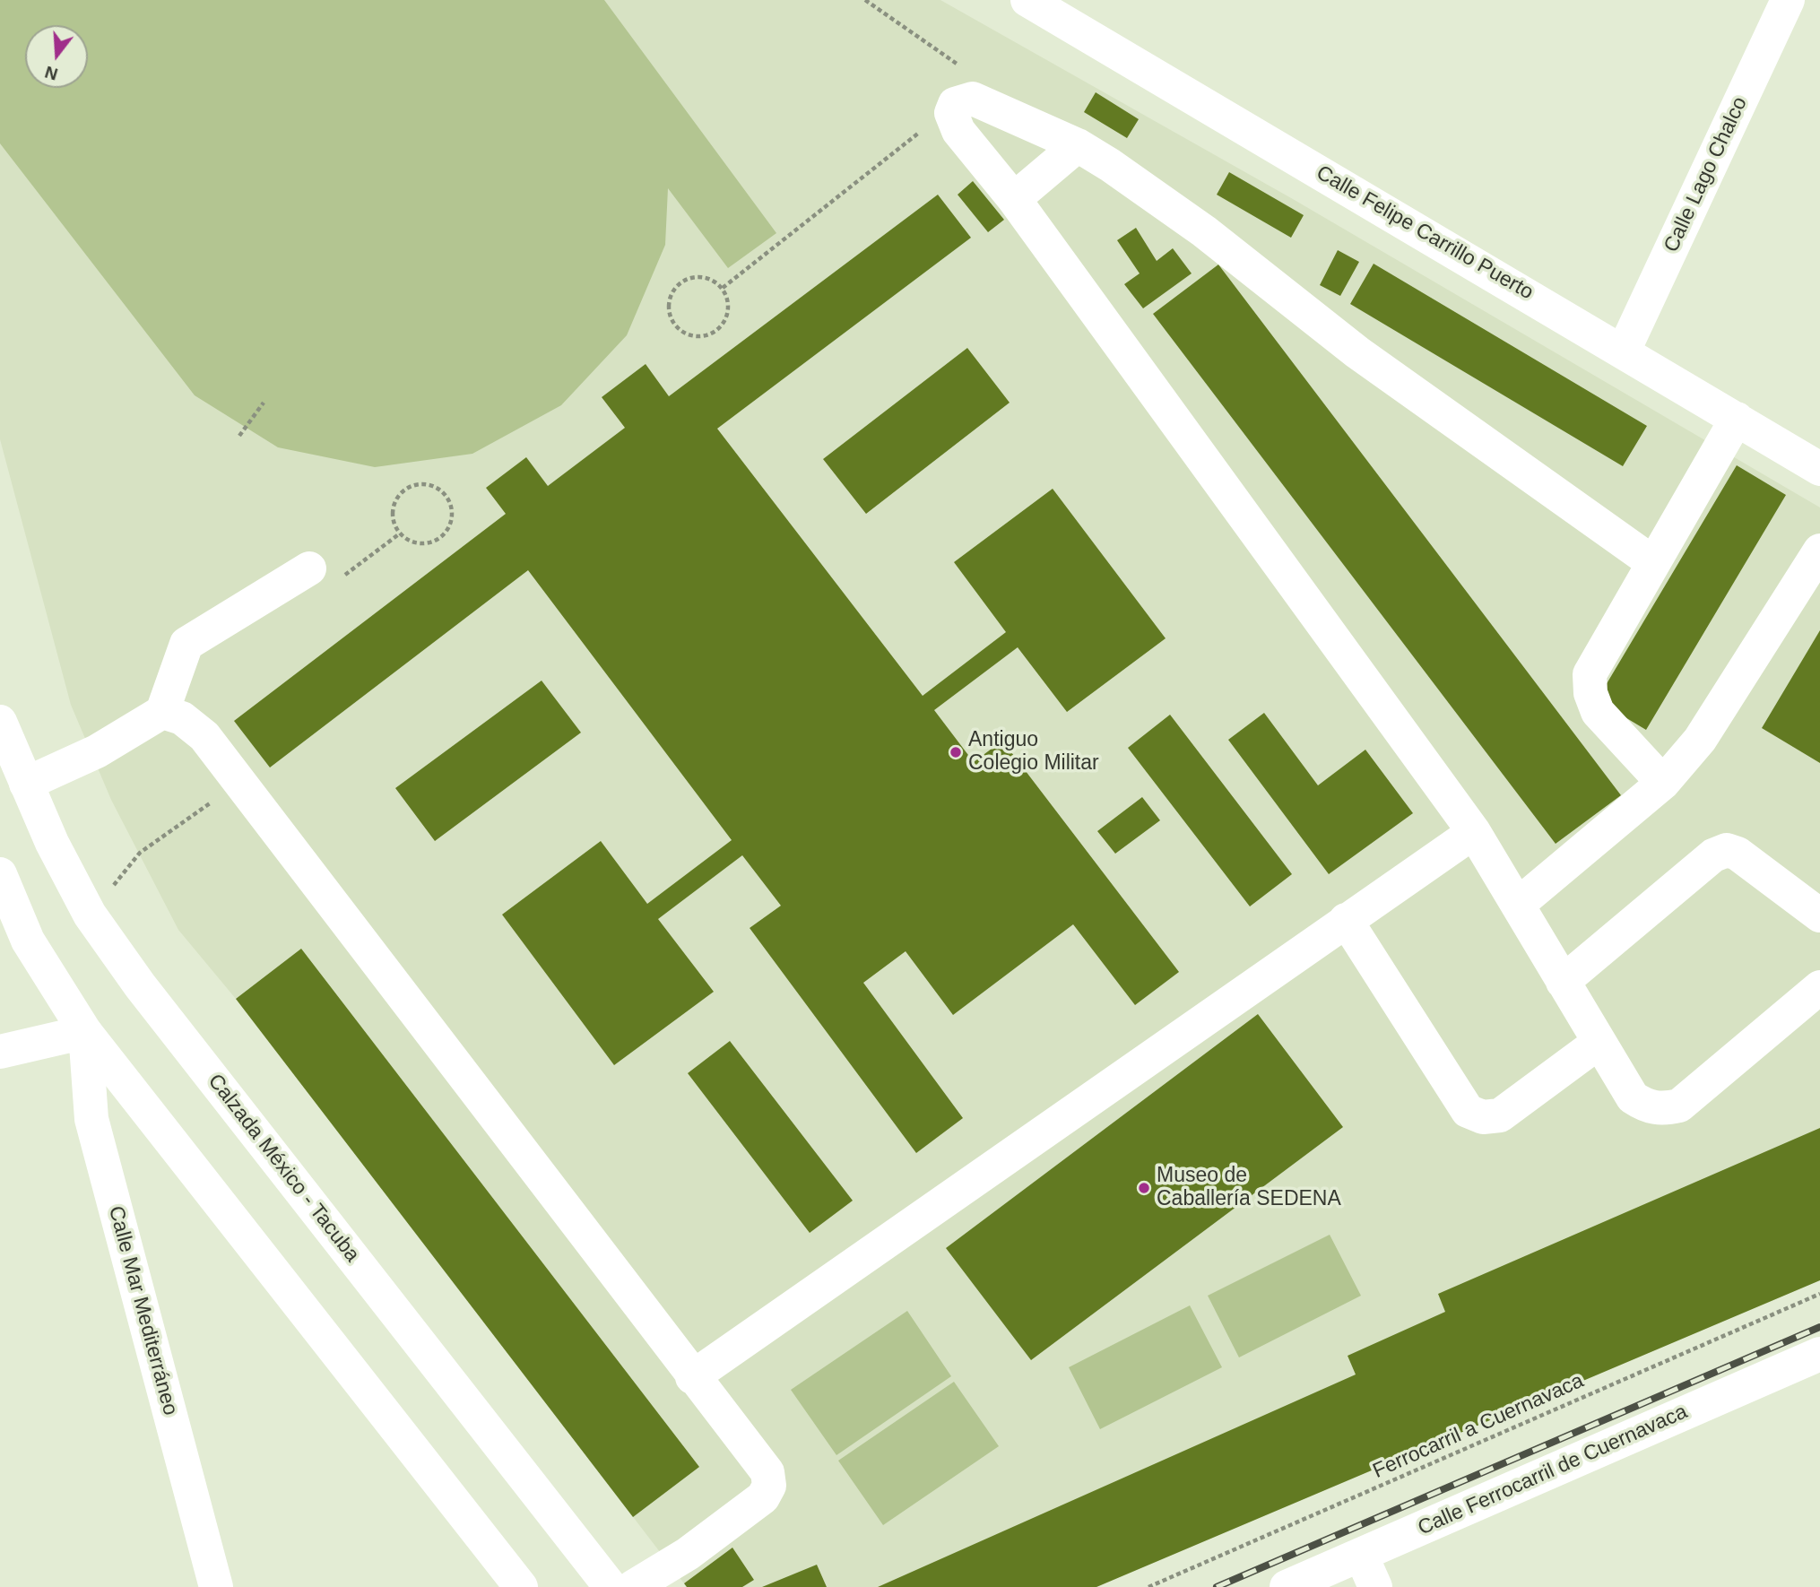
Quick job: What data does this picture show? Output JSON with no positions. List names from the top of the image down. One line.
{"streets":{"street":["Calle Lago Chalco","Calle Felipe Carrillo Puerto","Calzada México - Tacuba","Calle Mar Mediterráneo","Calle Ferrocarril de Cuernavaca"],"path":["Ferrocarril a Cuernavaca"]},"crossings":[["Calle Lago Chalco","Calle Felipe Carrillo Puerto"]],"places":["Antiguo Colegio Militar","Museo de Caballería SEDENA"],"north":"bottom"}
